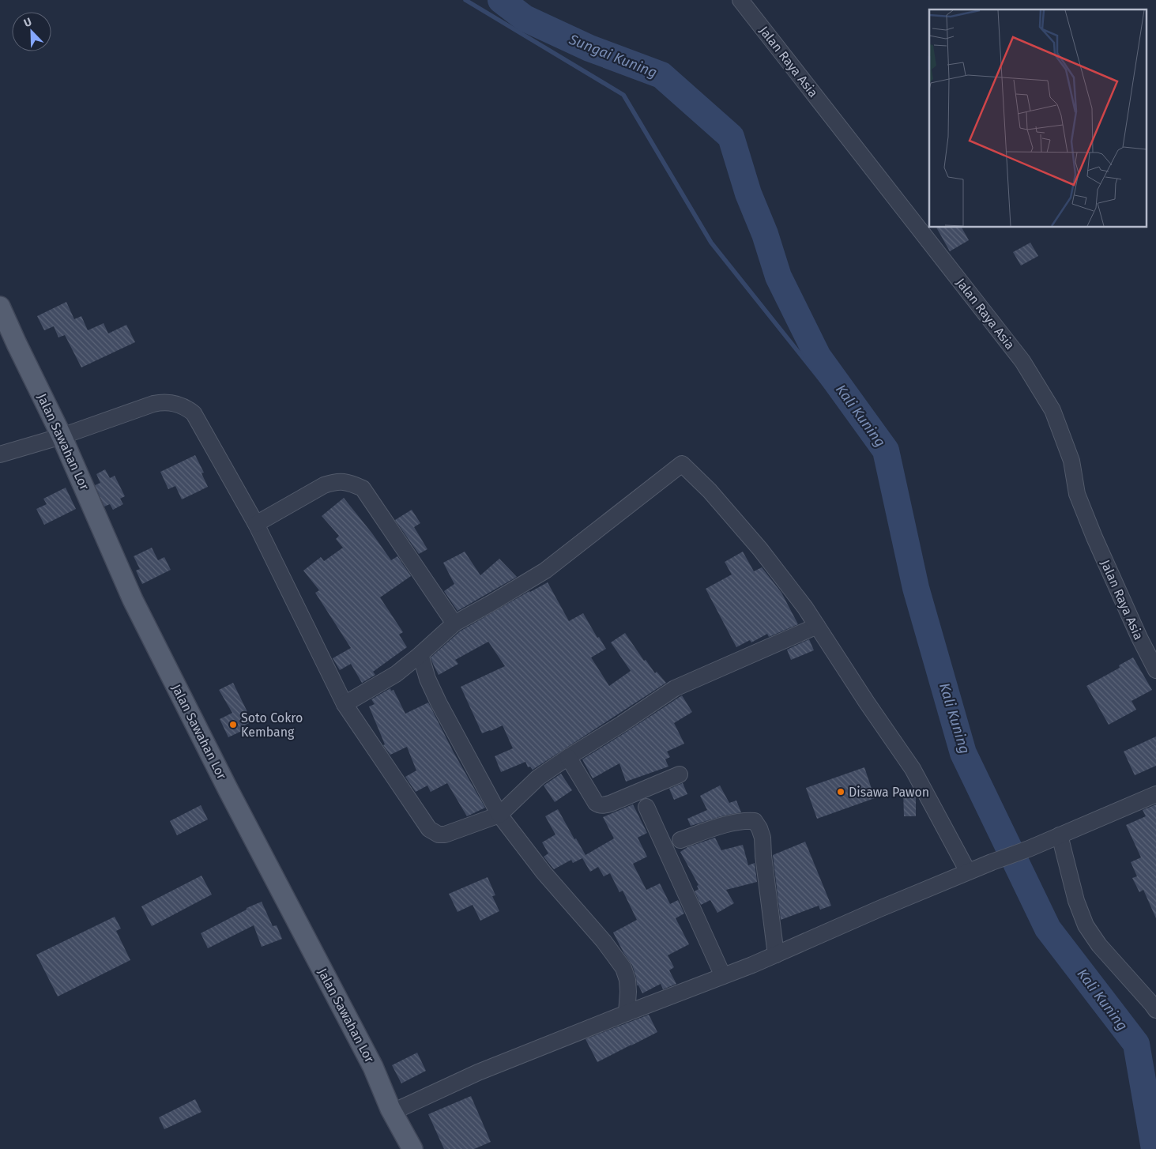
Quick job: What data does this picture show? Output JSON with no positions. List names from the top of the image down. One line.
{"streets":{"main road":["Jalan Sawahan Lor"],"street":["Jalan Raya Asia"]},"water":["Sungai Kuning","Kali Kuning"],"places":["Soto Cokro Kembang","Disawa Pawon"],"north":"top left"}
